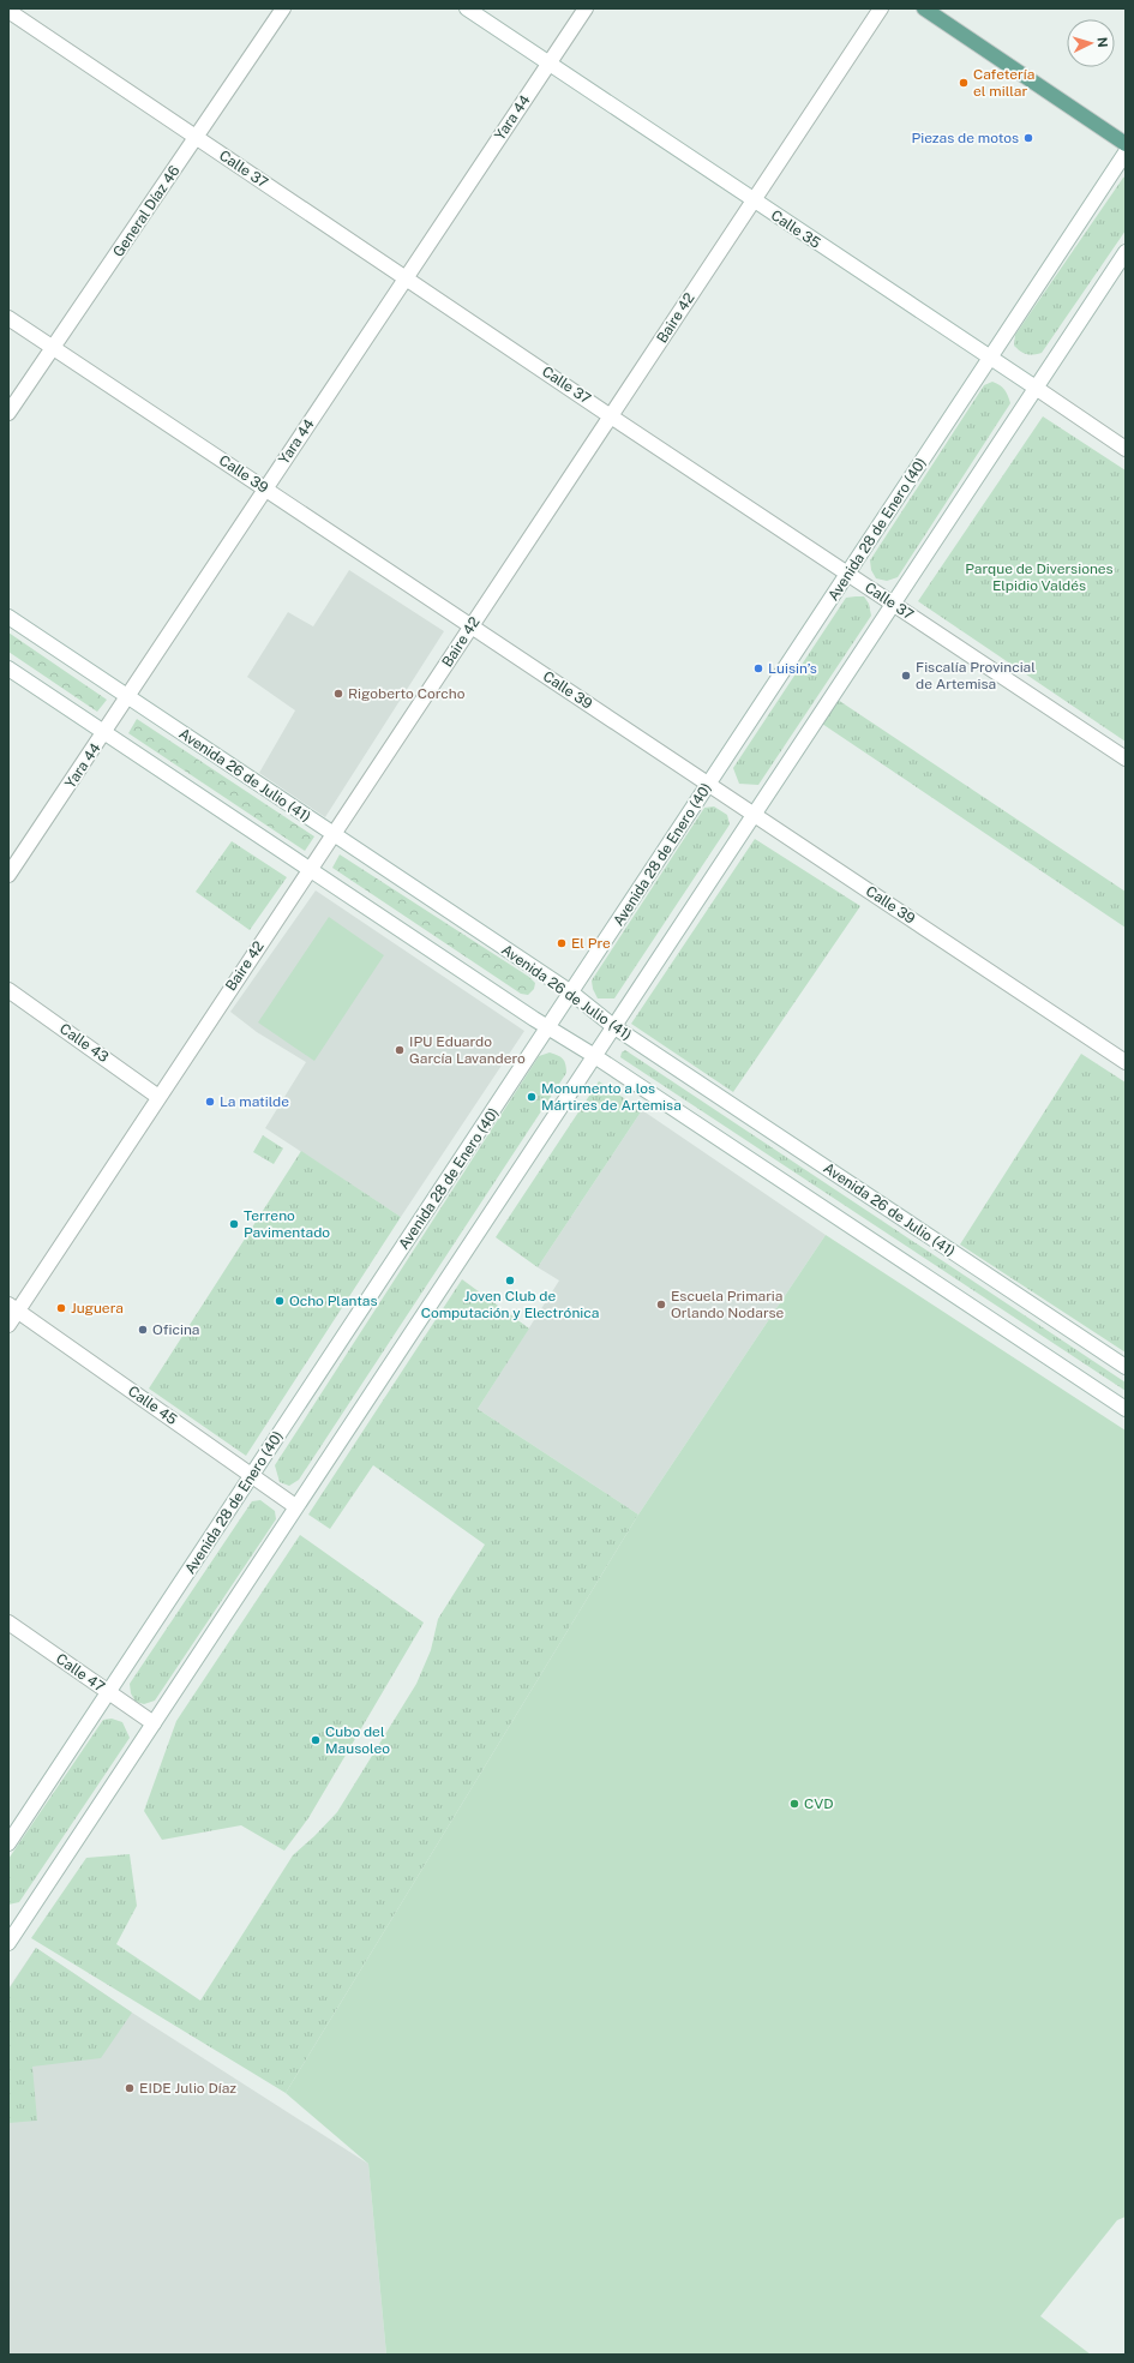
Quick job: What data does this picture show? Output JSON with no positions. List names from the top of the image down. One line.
{"streets":{"main road":["Yara 44","Calle 37","General Díaz 46","Calle 35","Baire 42","Calle 39","Avenida 28 de Enero (40)","Avenida 26 de Julio (41)","Calle 43","Calle 45","Calle 47"]},"crossings":[["Yara 44","Calle 37"],["Yara 44","Calle 35"],["Yara 44","Calle 39"],["Yara 44","Avenida 26 de Julio (41)"],["Calle 37","General Díaz 46"],["Calle 37","Baire 42"],["Calle 37","Avenida 28 de Enero (40)"],["General Díaz 46","Calle 39"],["Calle 35","Baire 42"],["Calle 35","Avenida 28 de Enero (40)"],["Baire 42","Calle 39"],["Baire 42","Avenida 26 de Julio (41)"],["Baire 42","Calle 43"],["Baire 42","Calle 45"],["Calle 39","Avenida 28 de Enero (40)"],["Avenida 28 de Enero (40)","Avenida 26 de Julio (41)"],["Avenida 28 de Enero (40)","Calle 45"],["Avenida 28 de Enero (40)","Calle 47"]],"parks":["Parque de Diversiones Elpidio Valdés"],"places":["Cafetería el millar","Piezas de motos","Luisin’s","Fiscalía Provincial de Artemisa","Rigoberto Corcho","El Pre","IPU Eduardo García Lavandero","Monumento a los Mártires de Artemisa","La matilde","Terreno Pavimentado","Joven Club de Computación y Electrónica","Ocho Plantas","Escuela Primaria Orlando Nodarse","Juguera","Oficina","Cubo del Mausoleo","CVD","EIDE Julio Díaz"],"north":"right"}
